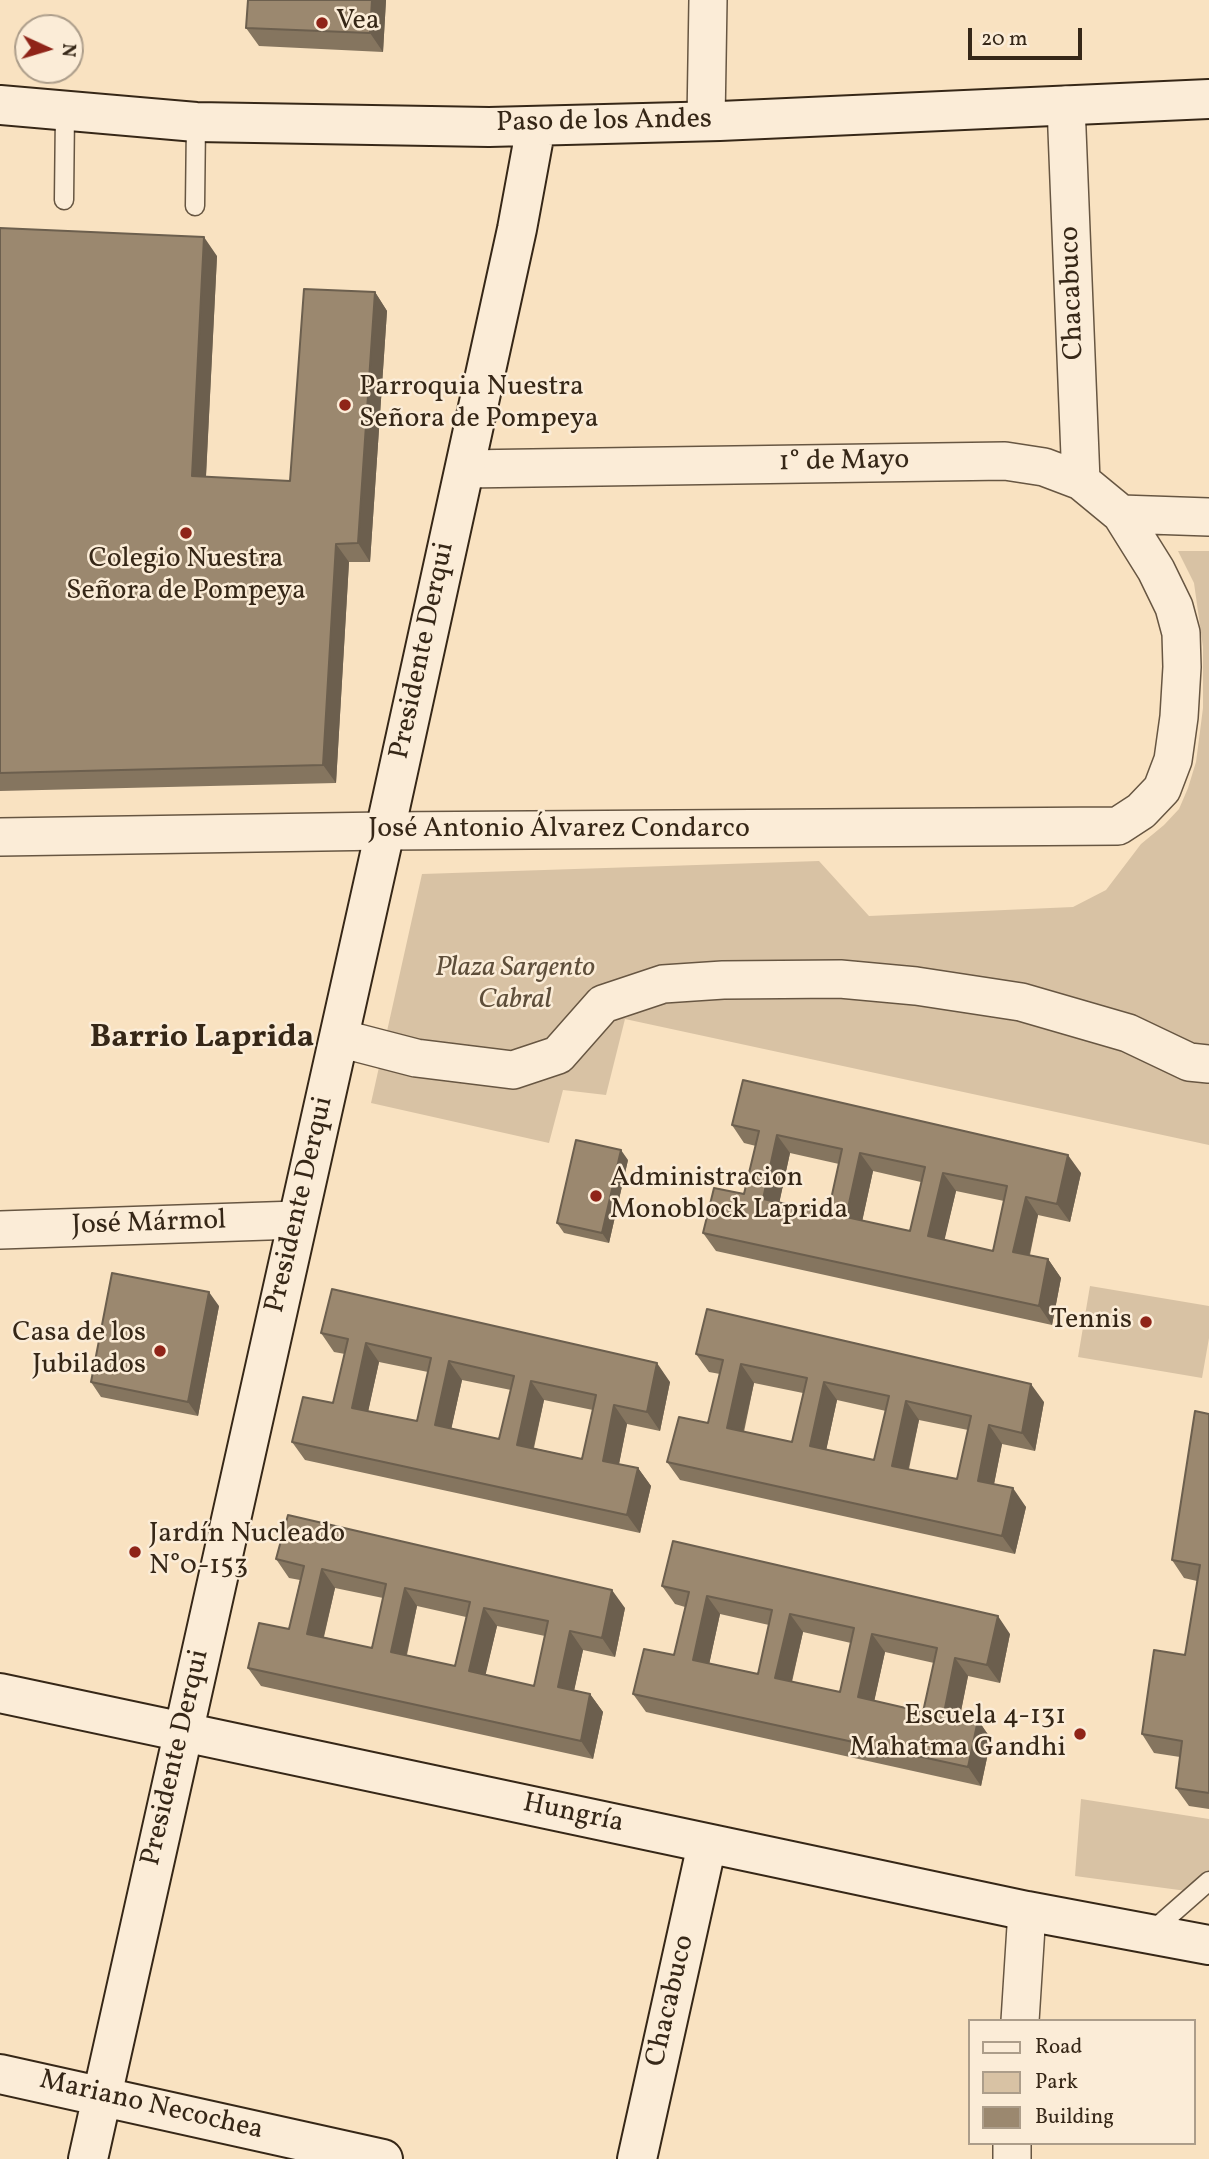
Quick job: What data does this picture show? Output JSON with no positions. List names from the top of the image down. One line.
{"streets":{"street":["Paso de los Andes","Chacabuco","1° de Mayo","Presidente Derqui","José Antonio Álvarez Condarco","José Mármol","Hungría","Mariano Necochea"]},"crossings":[["Paso de los Andes","Chacabuco"],["Paso de los Andes","Presidente Derqui"],["Chacabuco","1° de Mayo"],["Chacabuco","Hungría"],["1° de Mayo","Presidente Derqui"],["1° de Mayo","José Antonio Álvarez Condarco"],["Presidente Derqui","José Antonio Álvarez Condarco"],["Presidente Derqui","José Mármol"],["Presidente Derqui","Hungría"],["Presidente Derqui","Mariano Necochea"]],"districts":["Barrio Laprida"],"parks":["Plaza Sargento Cabral"],"places":["Vea","Parroquia Nuestra Señora de Pompeya","Colegio Nuestra Señora de Pompeya","Administracion Monoblock Laprida","Tennis","Casa de los Jubilados","Jardín Nucleado N°0-153","Escuela 4-131 Mahatma Gandhi"],"legend":["Road","Park","Building"],"scale_bar":"20 m","north":"right"}
